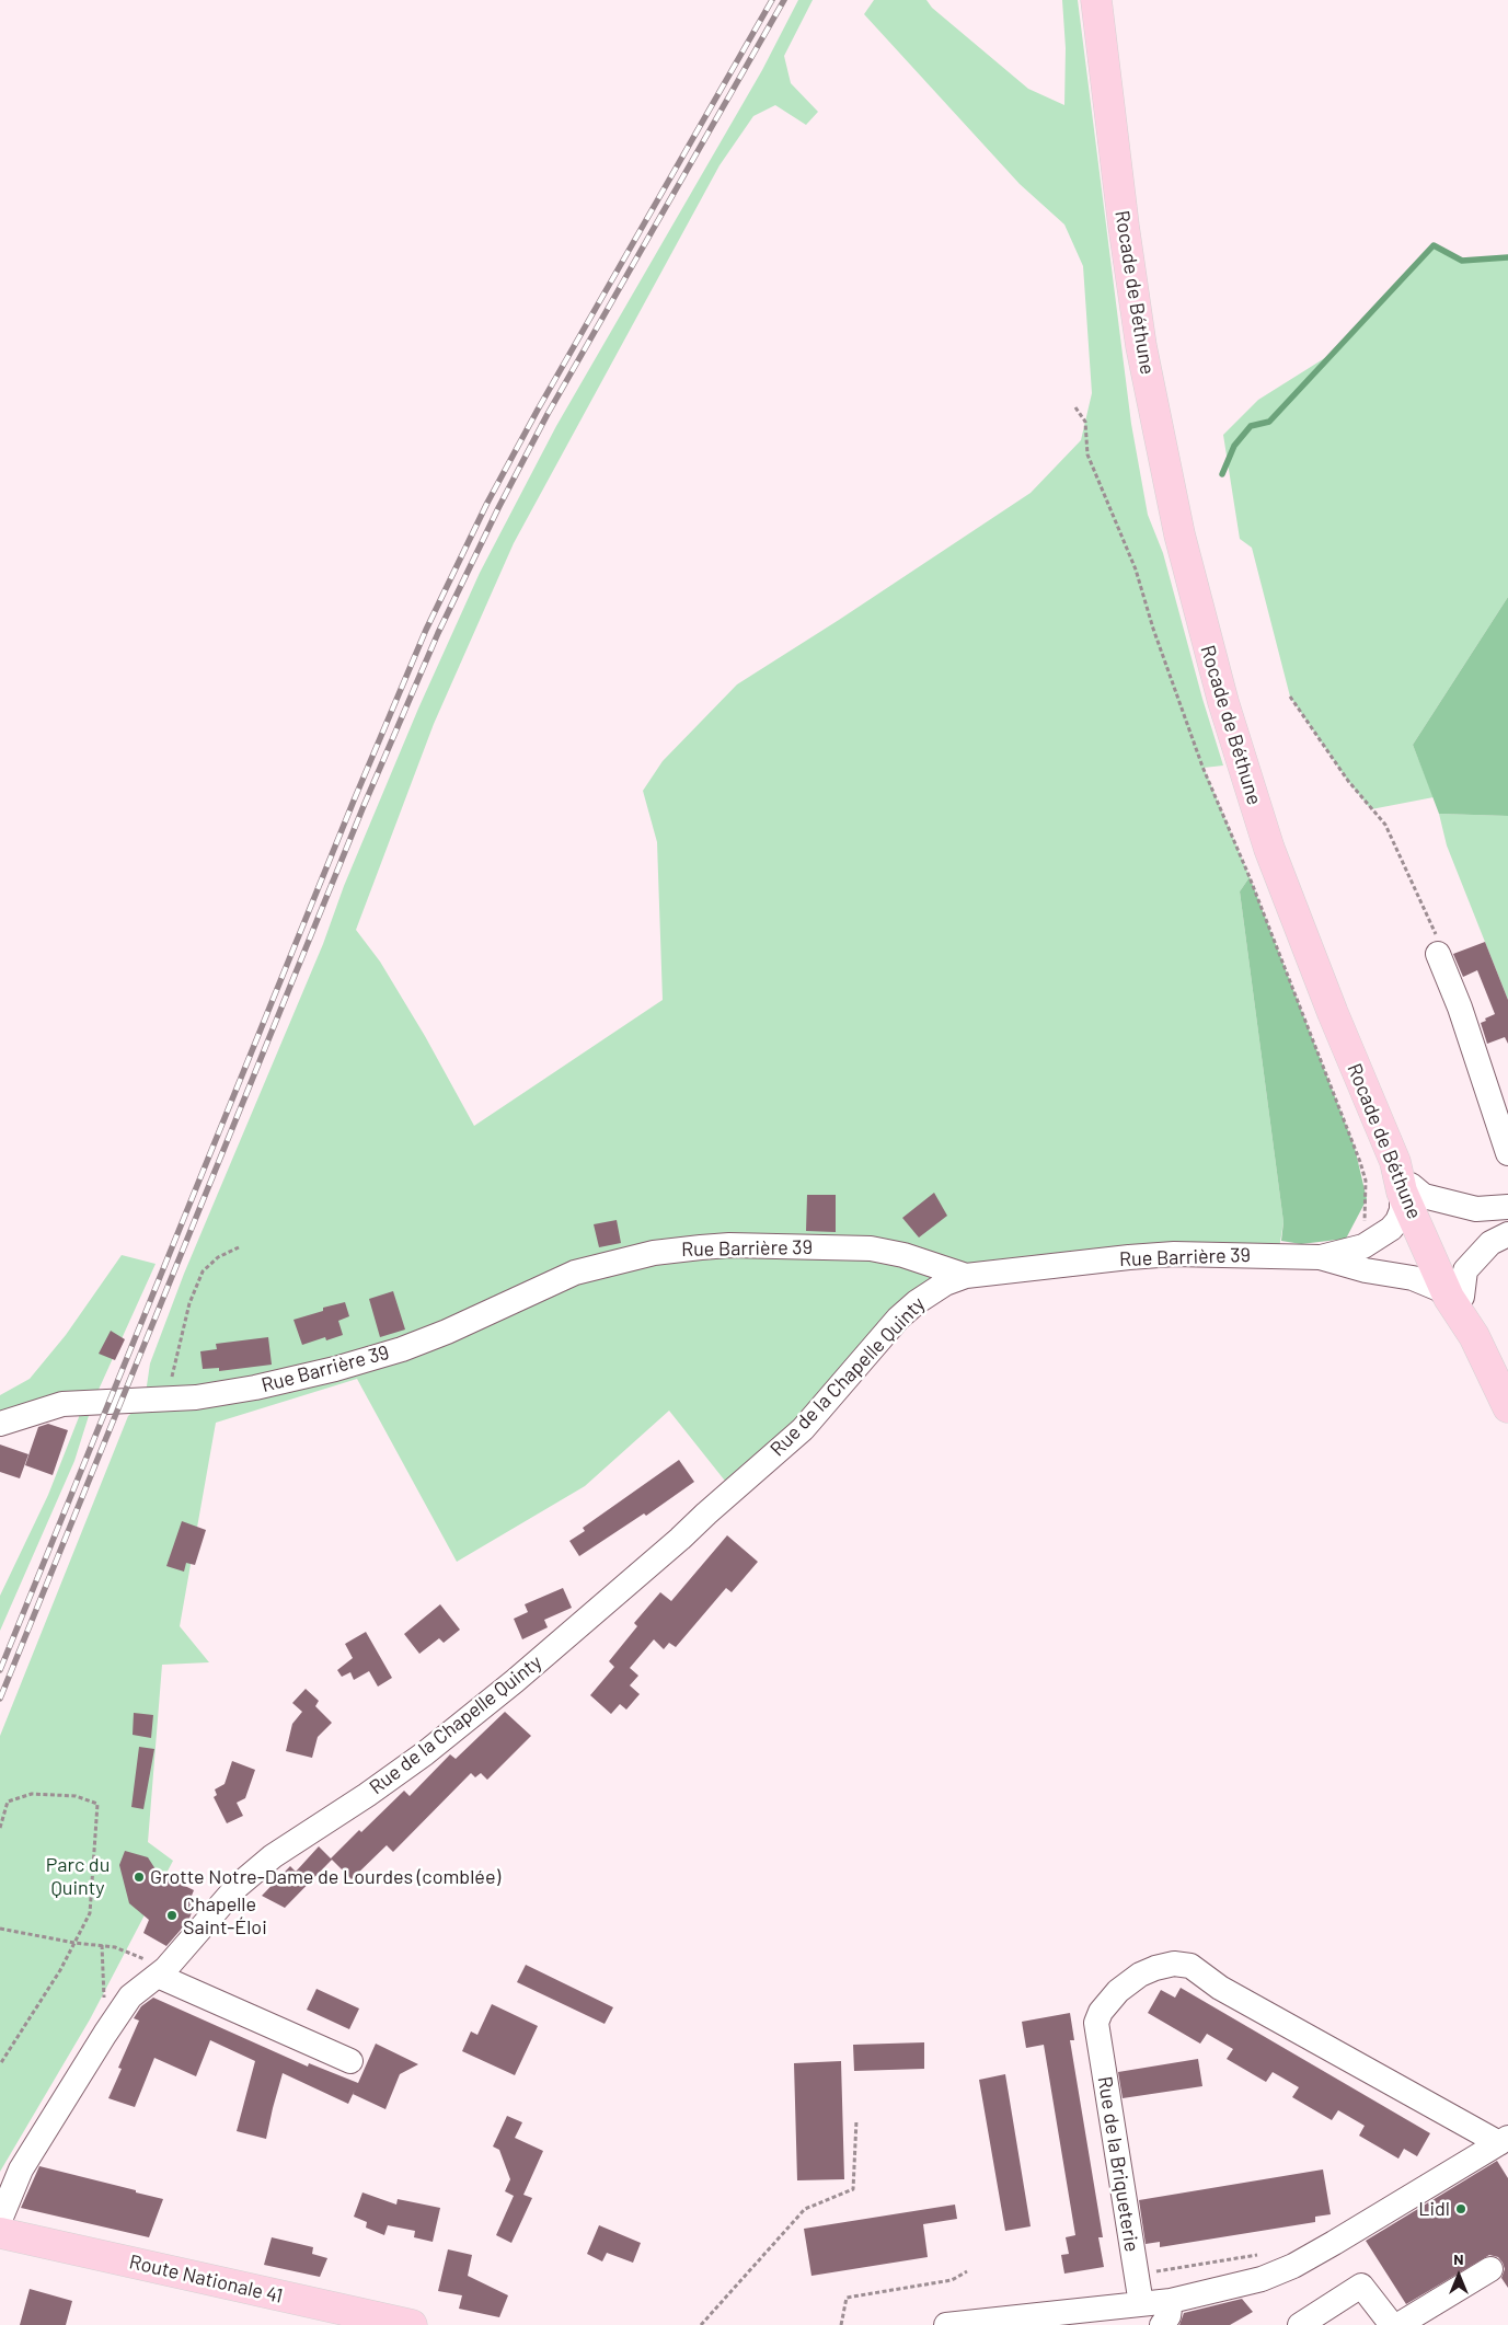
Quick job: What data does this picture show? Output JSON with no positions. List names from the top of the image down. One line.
{"streets":{"main road":["Rocade de Béthune","Route Nationale 41"],"street":["Rue Barrière 39","Rue de la Chapelle Quinty","Rue de la Briqueterie"]},"crossings":[["Rocade de Béthune","Rue Barrière 39"],["Rue Barrière 39","Rue de la Chapelle Quinty"]],"parks":["Parc du Quinty"],"places":["Grotte Notre-Dame de Lourdes (comblée)","Chapelle Saint-Éloi","Lidl"],"north":"top"}
